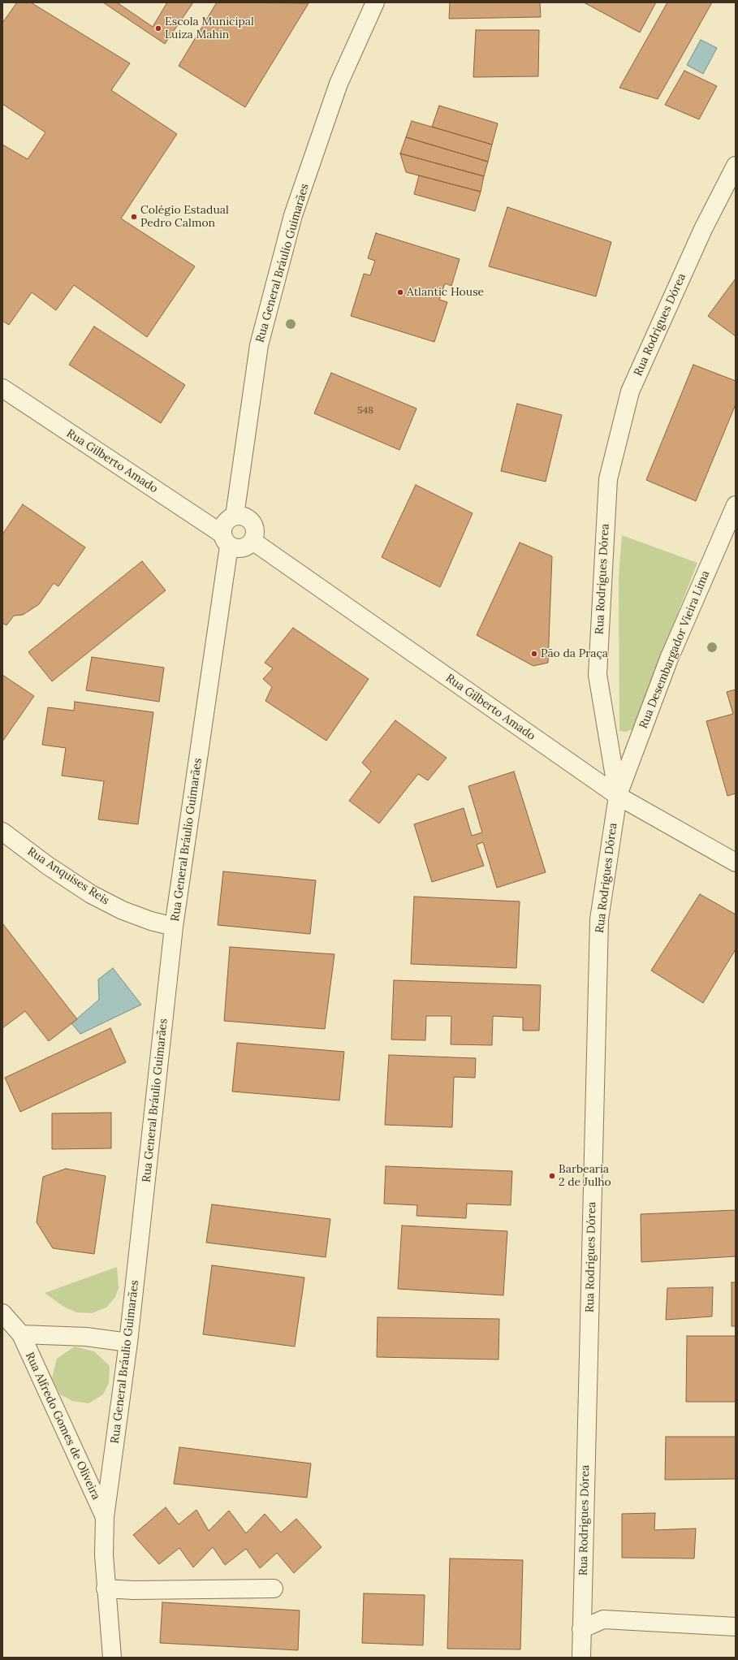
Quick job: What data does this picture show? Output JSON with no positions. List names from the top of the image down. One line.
{"streets":{"street":["Rua General Bráulio Guimarães","Rua Rodrigues Dórea","Rua Gilberto Amado","Rua Desembargador Vieira Lima","Rua Anquises Reis","Rua Alfredo Gomes de Oliveira"]},"crossings":[["Rua General Bráulio Guimarães","Rua Gilberto Amado"],["Rua General Bráulio Guimarães","Rua Anquises Reis"],["Rua General Bráulio Guimarães","Rua Alfredo Gomes de Oliveira"],["Rua Rodrigues Dórea","Rua Gilberto Amado"],["Rua Rodrigues Dórea","Rua Desembargador Vieira Lima"],["Rua Gilberto Amado","Rua Desembargador Vieira Lima"]],"places":["Escola Municipal Luiza Mahin","Colégio Estadual Pedro Calmon","Atlantic House","Pão da Praça","Barbearia 2 de Julho"],"house_numbers":["548"]}
